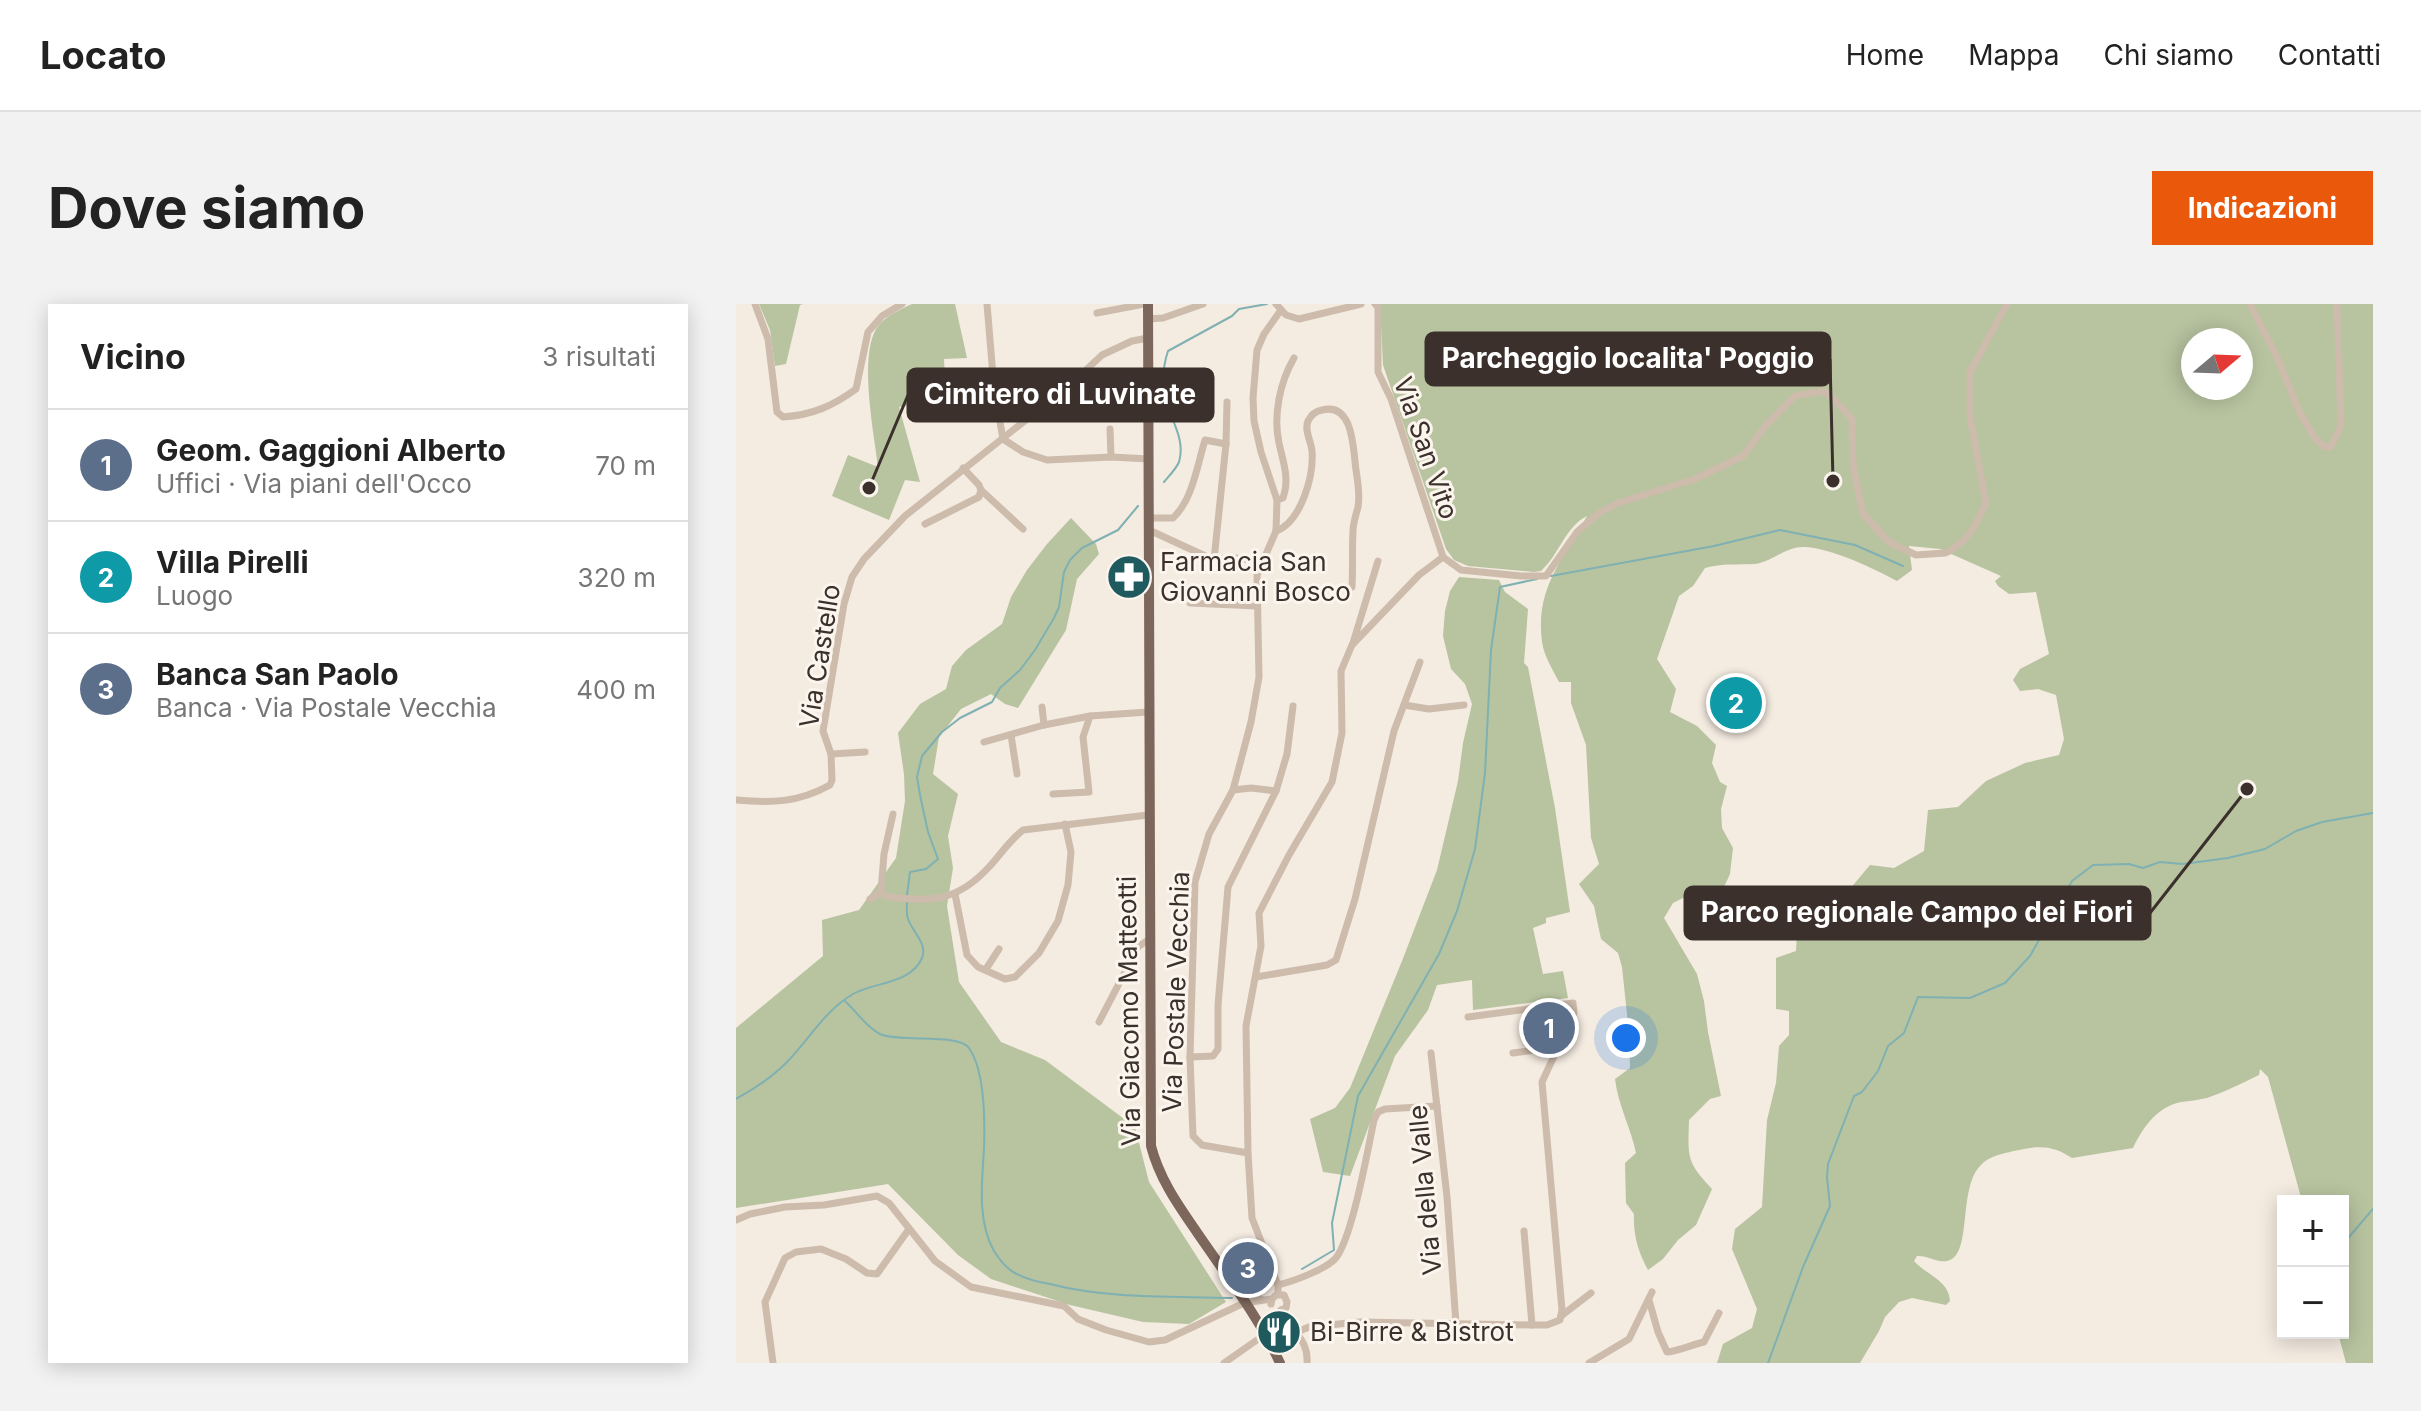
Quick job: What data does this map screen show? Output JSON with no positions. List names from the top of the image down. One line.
{"streets":{"main road":["Via Giacomo Matteotti"],"street":["Via San Vito","Via Castello","Via Postale Vecchia","Via della Valle"]},"crossings":[["Via Castello","Via Giacomo Matteotti"]],"places":{"other":["Parcheggio localita' Poggio","Cimitero di Luvinate","Parco regionale Campo dei Fiori"],"pharmacy":["Farmacia San Giovanni Bosco"],"restaurant":["Bi-Birre & Bistrot"]},"north":"right","page":{"header":"Locato","nav":["Home","Mappa","Chi siamo","Contatti"],"buttons":"Indicazioni","title":"Dove siamo","heading":["Vicino","3 risultati"],"list":[{"mark":"1","name":"Geom. Gaggioni Alberto","note":"Uffici · Via piani dell'Occo","value":"70 m"},{"mark":"2","name":"Villa Pirelli","note":"Luogo","value":"320 m"},{"mark":"3","name":"Banca San Paolo","note":"Banca · Via Postale Vecchia","value":"400 m"}],"pins":["2","1","3"],"map_buttons":["+","−"]}}
